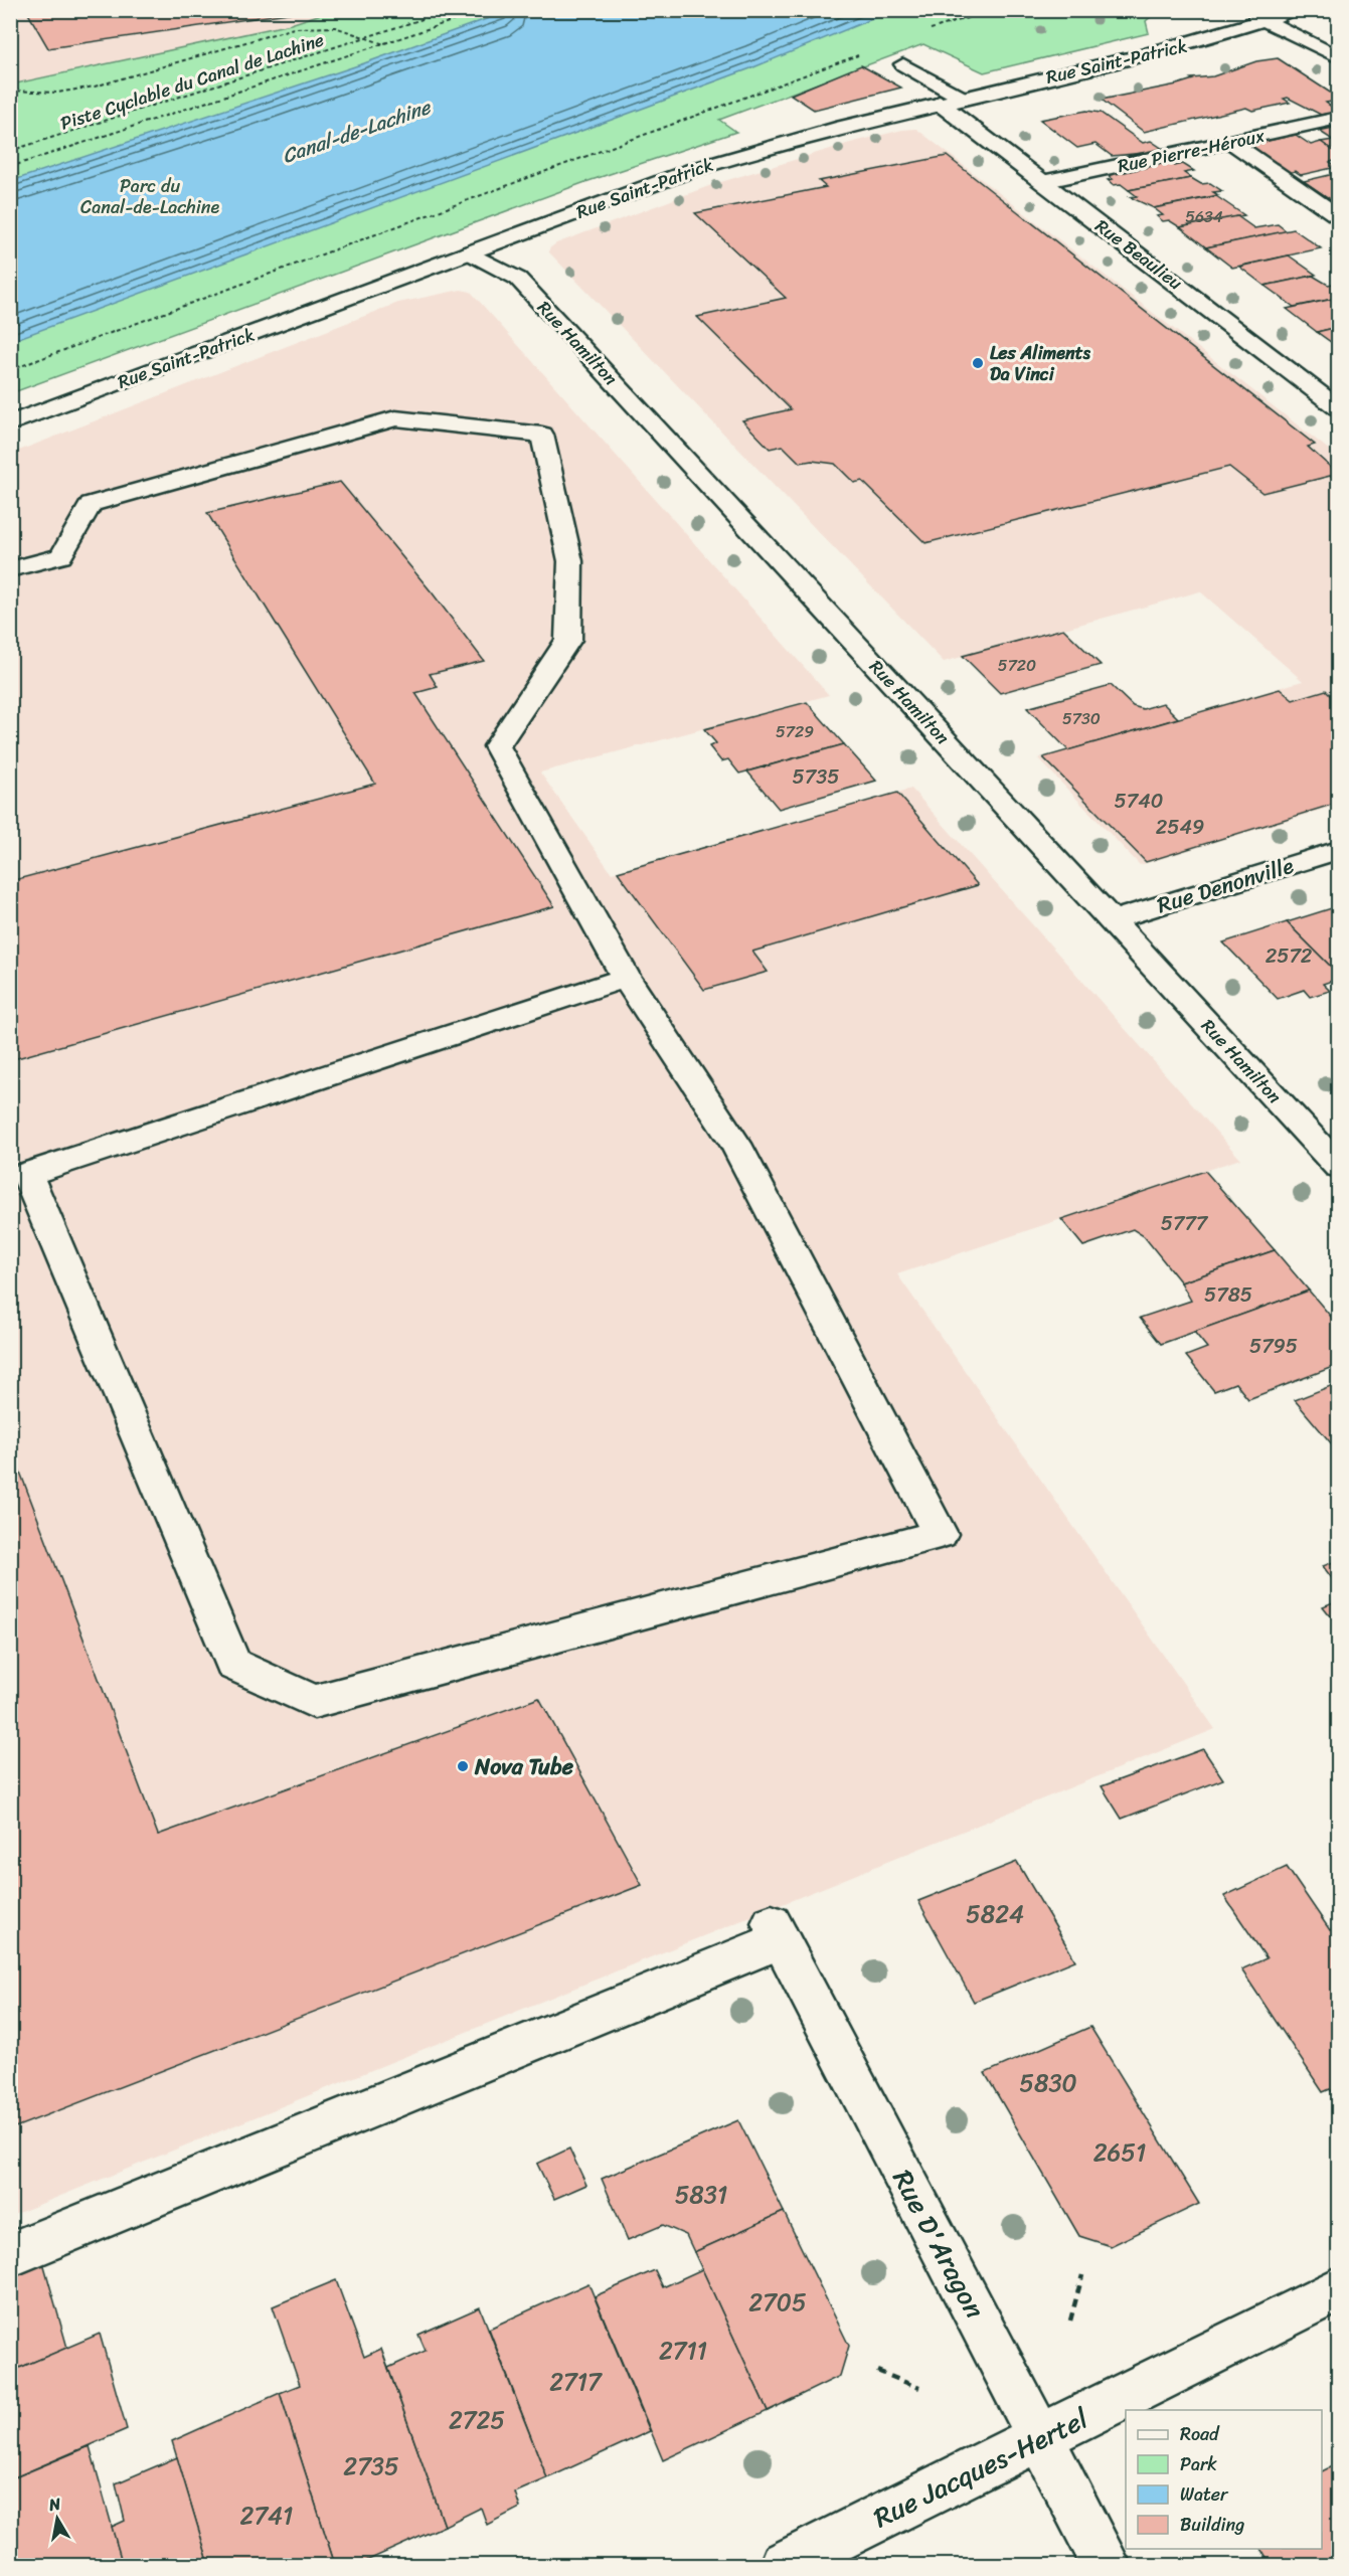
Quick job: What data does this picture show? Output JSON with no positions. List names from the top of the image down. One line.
{"streets":{"street":["Rue Saint-Patrick","Rue Pierre-Héroux","Rue Beaulieu","Rue Hamilton","Rue Denonville","Rue D'Aragon","Rue Jacques-Hertel"],"path":["Piste Cyclable du Canal de Lachine"]},"crossings":[["Rue Saint-Patrick","Rue Beaulieu"],["Rue Saint-Patrick","Rue Hamilton"],["Rue Pierre-Héroux","Rue Beaulieu"],["Rue Hamilton","Rue Denonville"],["Rue D'Aragon","Rue Jacques-Hertel"]],"water":["Canal-de-Lachine"],"parks":["Parc du Canal-de-Lachine"],"places":["Les Aliments Da Vinci","Nova Tube"],"house_numbers":["5634","5720","5730","5729","5735","5740","2549","2572","5777","5785","5795","5824","5830","2651","5831","2705","2711","2717","2725","2735","2741"],"legend":["Road","Park","Water","Building"],"north":"top"}
